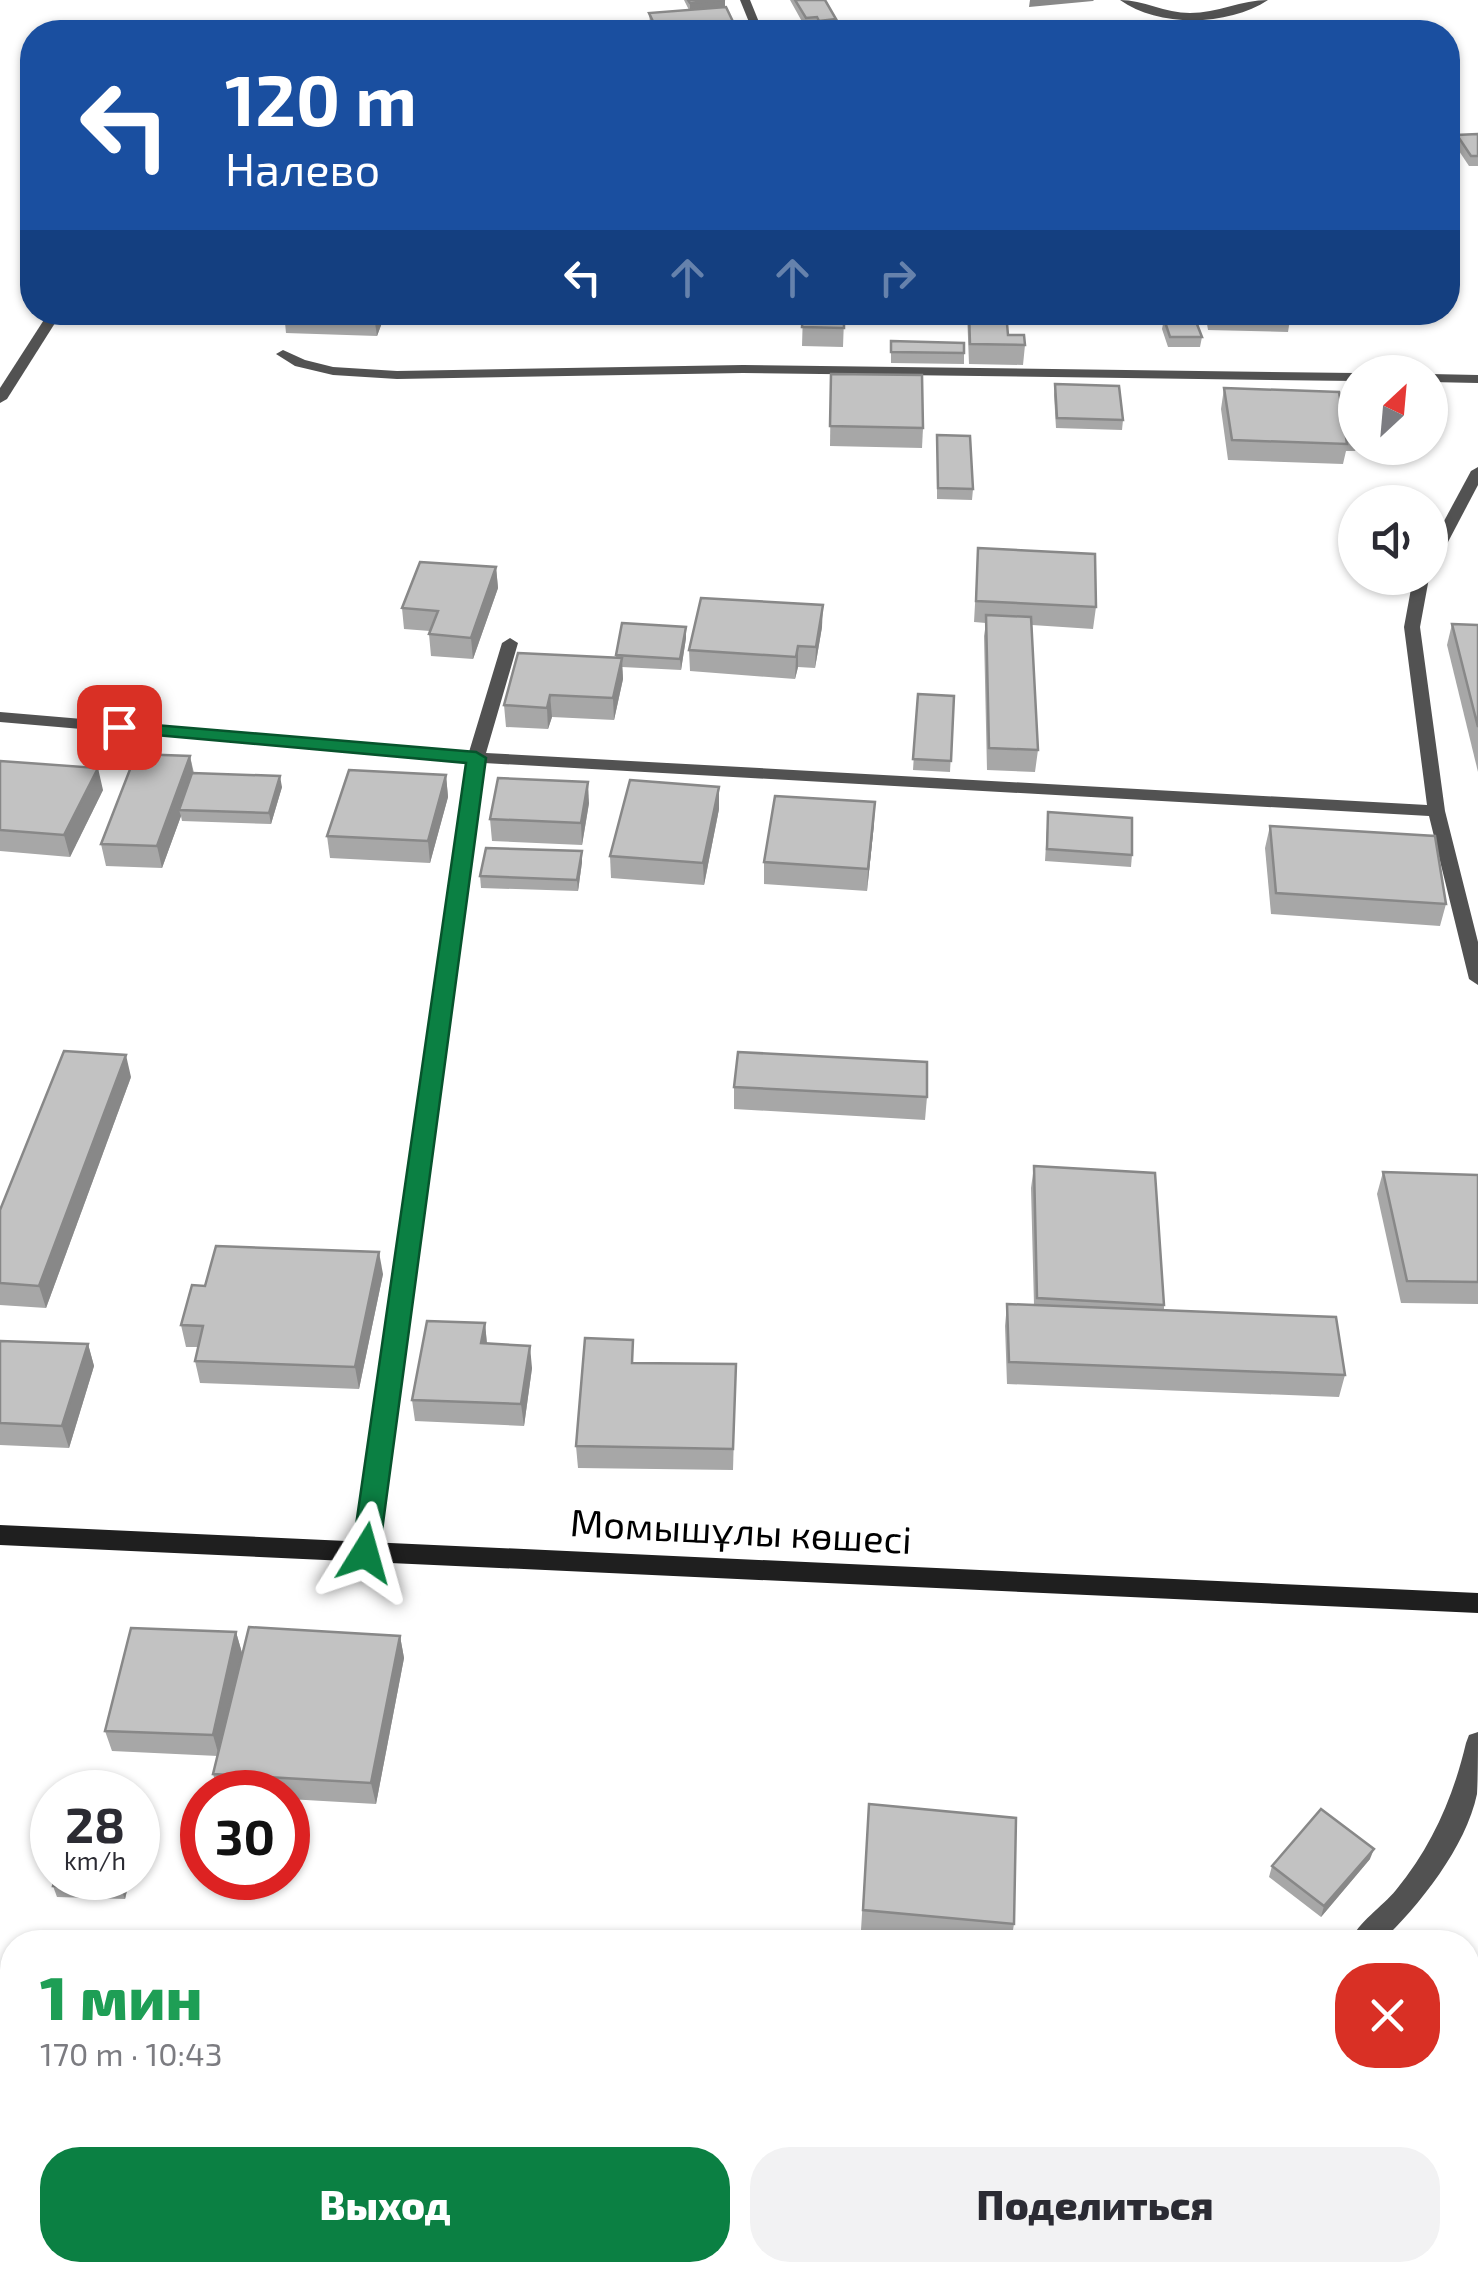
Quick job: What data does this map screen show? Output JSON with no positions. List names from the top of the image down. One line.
{"streets":{"main road":["Момышұлы көшесі"]},"north":"top right","page":{"turn":["120 m","Налево"],"speed":"28 km/h","limit":"30","heading":["1 мин","170 m · 10:43"],"buttons":["Выход","Поделиться"]}}
